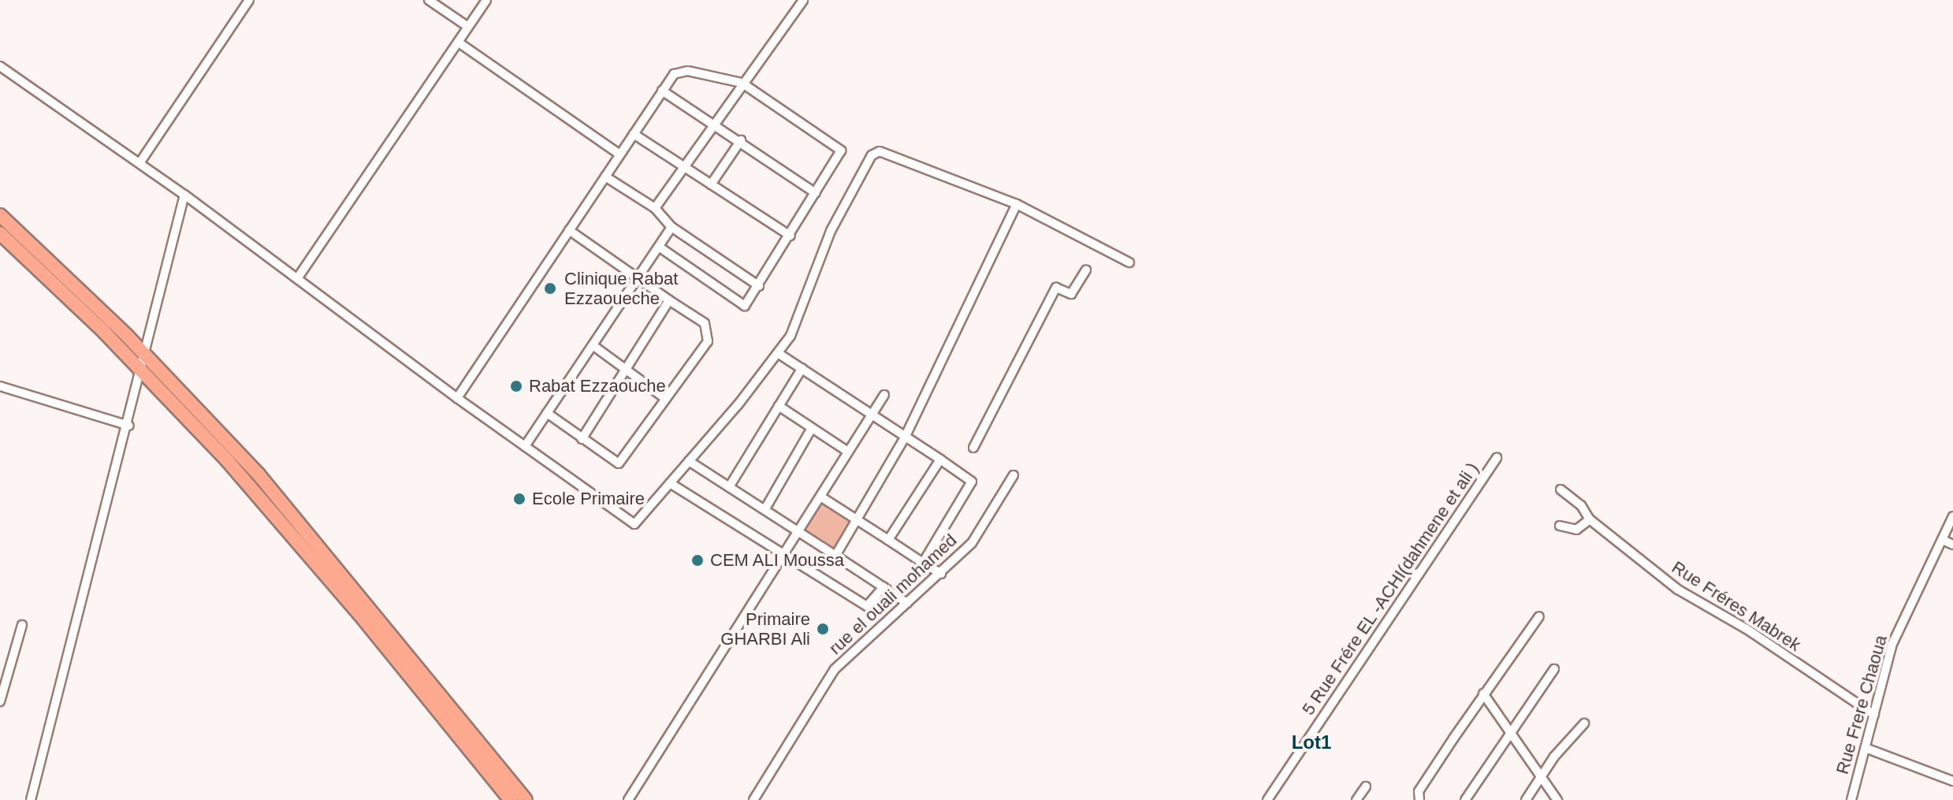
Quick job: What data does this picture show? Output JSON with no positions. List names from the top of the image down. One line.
{"streets":{"street":["5 Rue Frére EL -ACHI(dahmene et ali )","rue el ouali mohamed","Rue Fréres Mabrek","Rue Frere Chaoua"]},"crossings":[["Rue Fréres Mabrek","Rue Frere Chaoua"]],"districts":["Lot1"],"places":["Clinique Rabat Ezzaoueche","Rabat Ezzaouche","Ecole Primaire","CEM ALI Moussa","Primaire GHARBI Ali"]}
